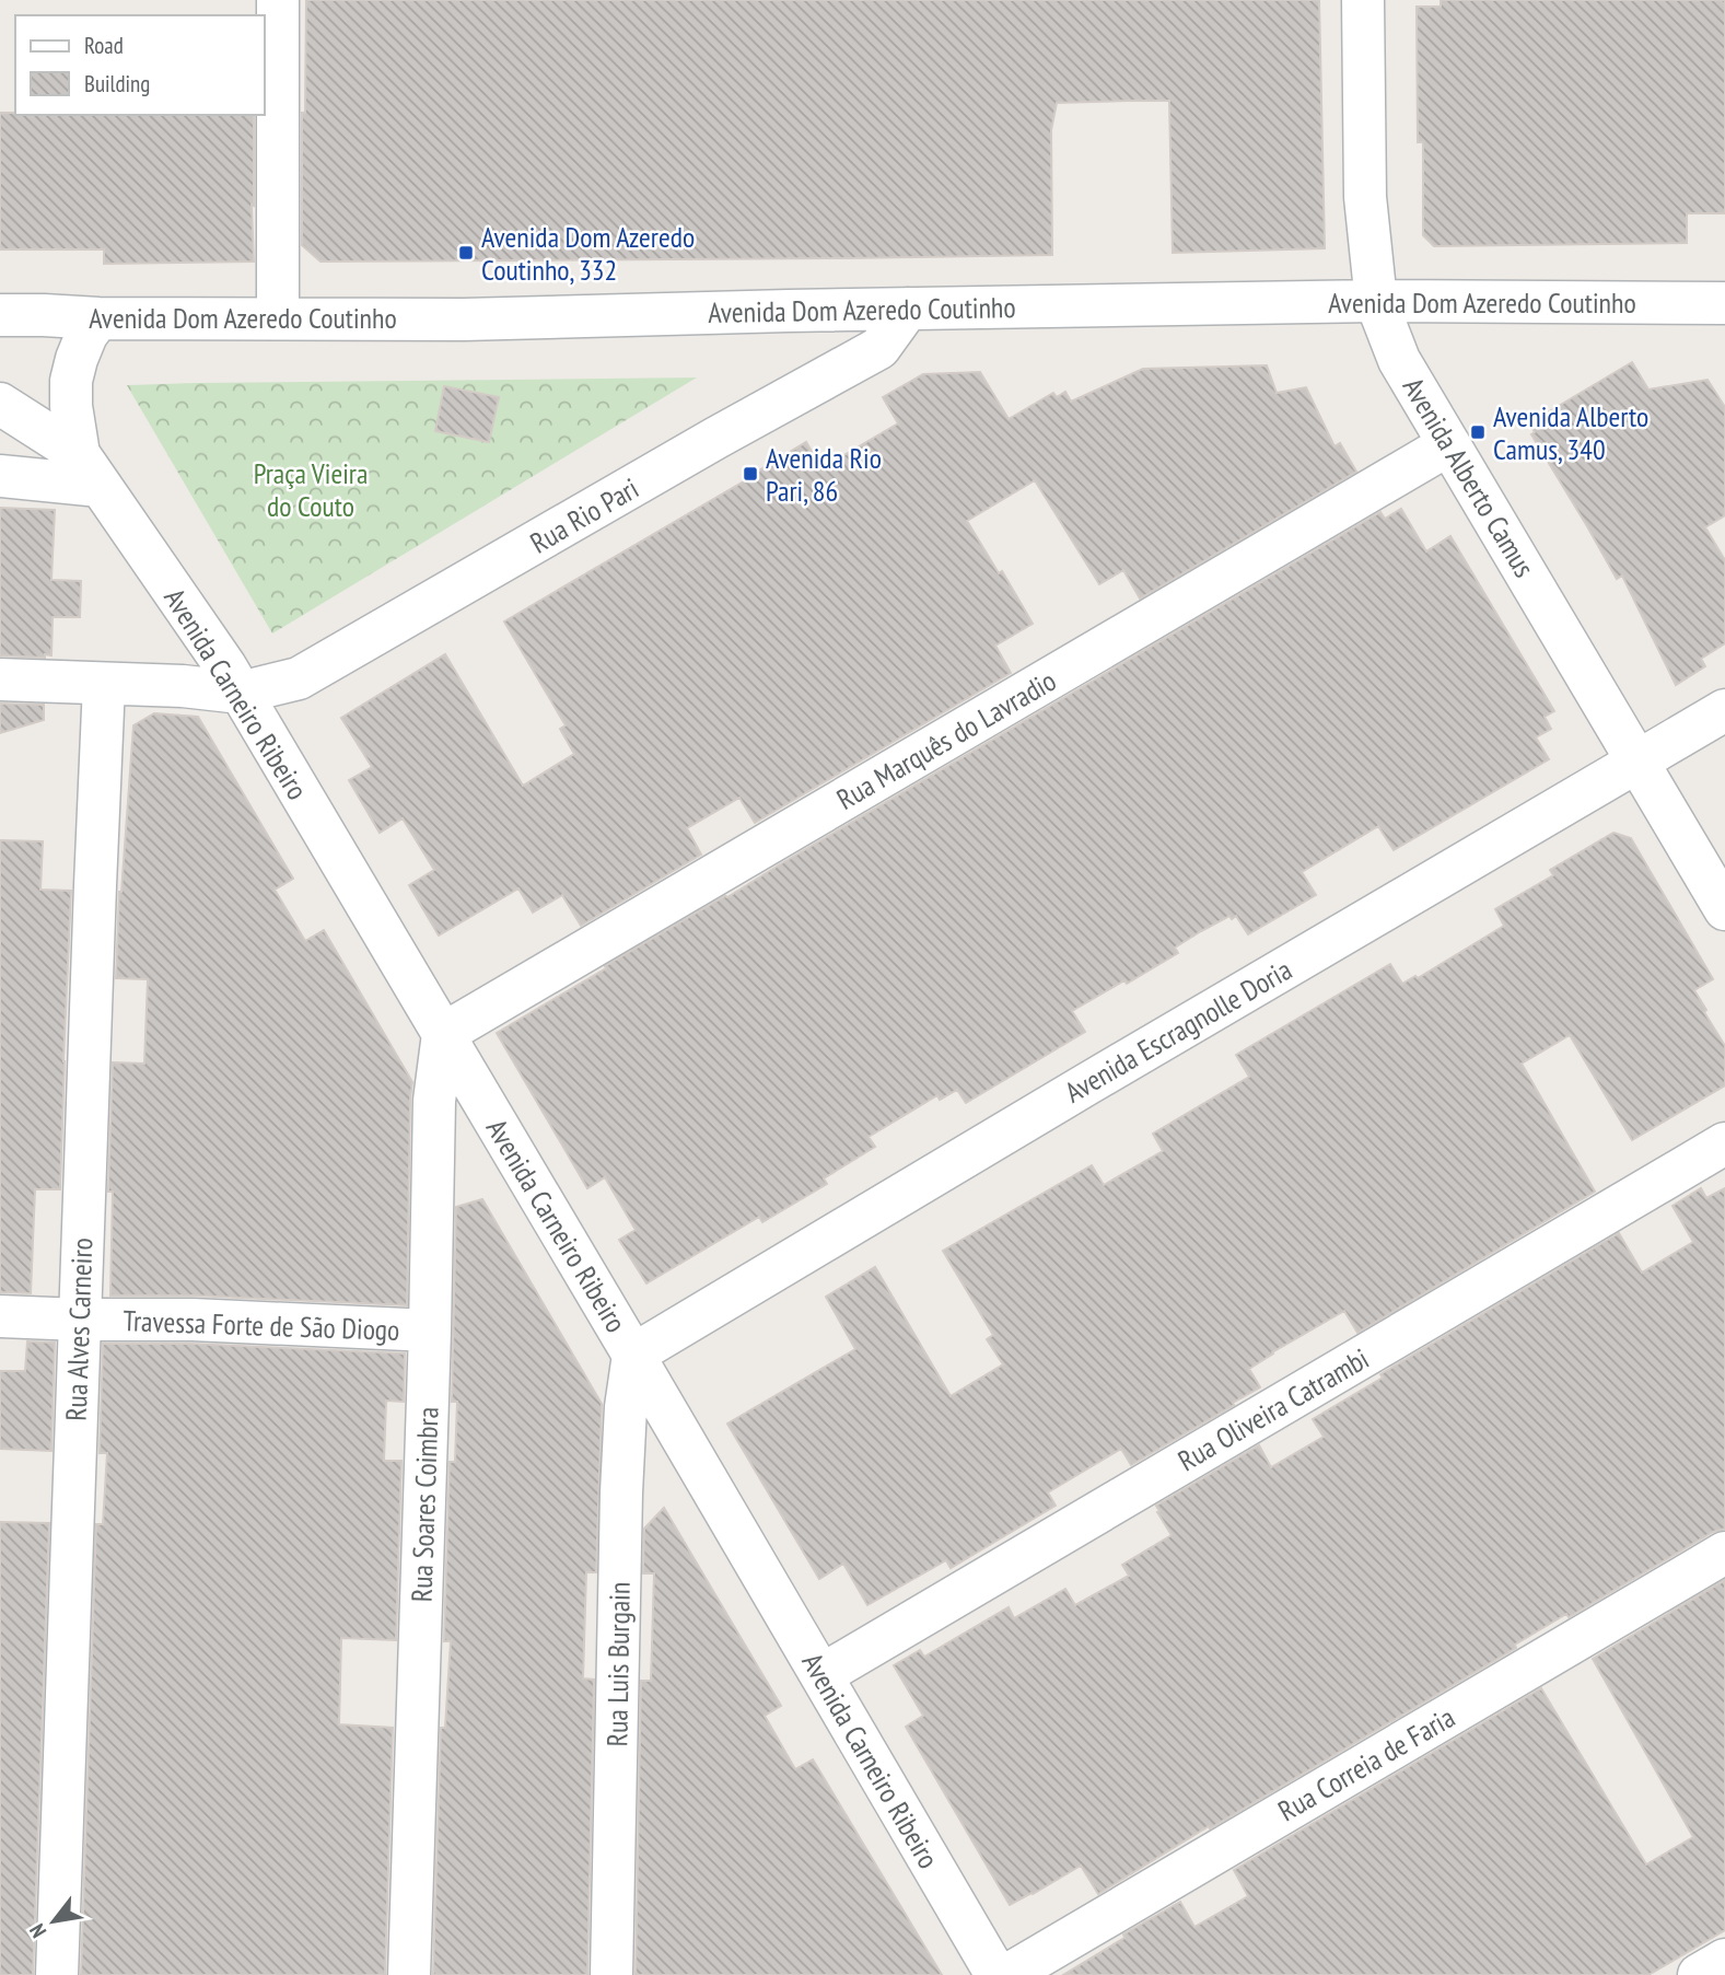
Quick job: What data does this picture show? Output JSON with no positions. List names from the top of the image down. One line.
{"streets":{"street":["Avenida Dom Azeredo Coutinho","Avenida Alberto Camus","Rua Rio Pari","Avenida Carneiro Ribeiro","Rua Marquês do Lavradio","Avenida Escragnolle Doria","Travessa Forte de São Diogo","Rua Alves Carneiro","Rua Oliveira Catrambi","Rua Soares Coimbra","Rua Luis Burgain","Rua Correia de Faria"]},"crossings":[["Avenida Dom Azeredo Coutinho","Avenida Alberto Camus"],["Avenida Dom Azeredo Coutinho","Rua Rio Pari"],["Avenida Alberto Camus","Rua Marquês do Lavradio"],["Avenida Alberto Camus","Avenida Escragnolle Doria"],["Rua Rio Pari","Avenida Carneiro Ribeiro"],["Avenida Carneiro Ribeiro","Rua Marquês do Lavradio"],["Avenida Carneiro Ribeiro","Avenida Escragnolle Doria"],["Avenida Carneiro Ribeiro","Rua Oliveira Catrambi"],["Avenida Carneiro Ribeiro","Rua Soares Coimbra"],["Avenida Carneiro Ribeiro","Rua Luis Burgain"],["Rua Marquês do Lavradio","Rua Soares Coimbra"],["Avenida Escragnolle Doria","Rua Luis Burgain"],["Travessa Forte de São Diogo","Rua Alves Carneiro"],["Travessa Forte de São Diogo","Rua Soares Coimbra"]],"parks":["Praça Vieira do Couto"],"places":{"transit":["Avenida Dom Azeredo Coutinho, 332","Avenida Alberto Camus, 340","Avenida Rio Pari, 86"]},"legend":["Road","Building"],"north":"bottom left"}
